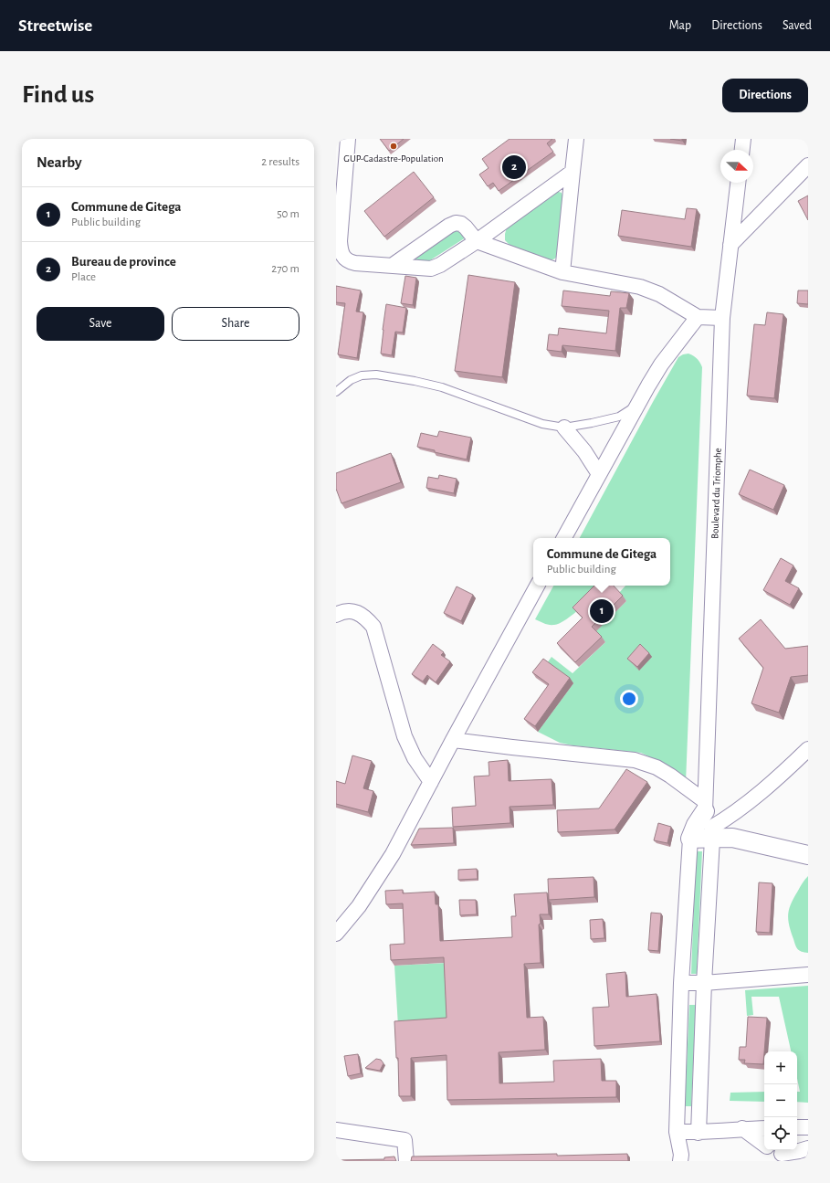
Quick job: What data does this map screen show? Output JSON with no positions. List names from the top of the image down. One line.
{"streets":{"street":["Boulevard du Triomphe"]},"places":["GUP-Cadastre-Population"],"north":"right","page":{"header":"Streetwise","nav":["Map","Directions","Saved"],"buttons":["Directions",["Save","Share"]],"title":"Find us","heading":["Nearby","2 results"],"pins":["2","1"],"list":[{"mark":"1","name":"Commune de Gitega","note":"Public building","value":"50 m"},{"mark":"2","name":"Bureau de province","note":"Place","value":"270 m"}],"popup":["Commune de Gitega","Public building"],"map_buttons":["+","−"]}}
